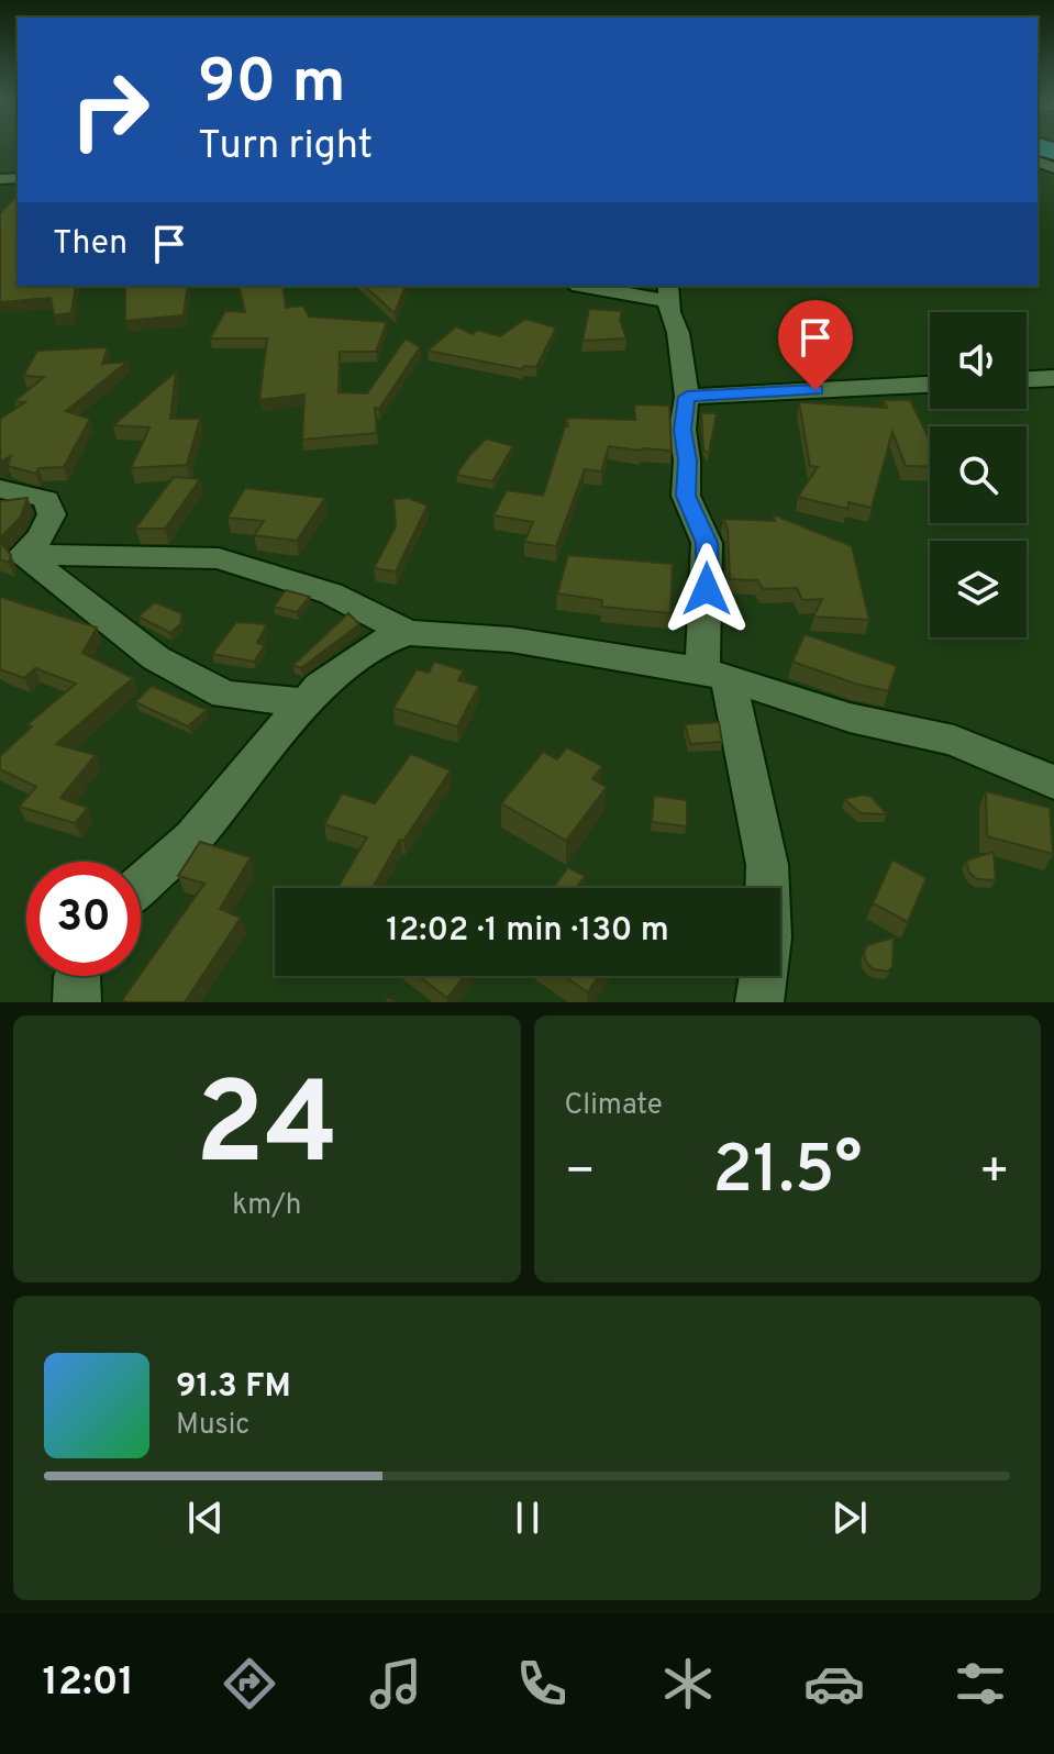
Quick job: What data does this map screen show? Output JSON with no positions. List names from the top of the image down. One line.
{"page":{"turn":["90 m","Turn right"],"then":"Then","limit":"30","trip":"12:02 · 1 min · 130 m","tile":[["24","km/h"],"Climate"],"heat":["−","21.5°","+"],"song":["91.3 FM","Music"],"tabs":"12:01"}}
